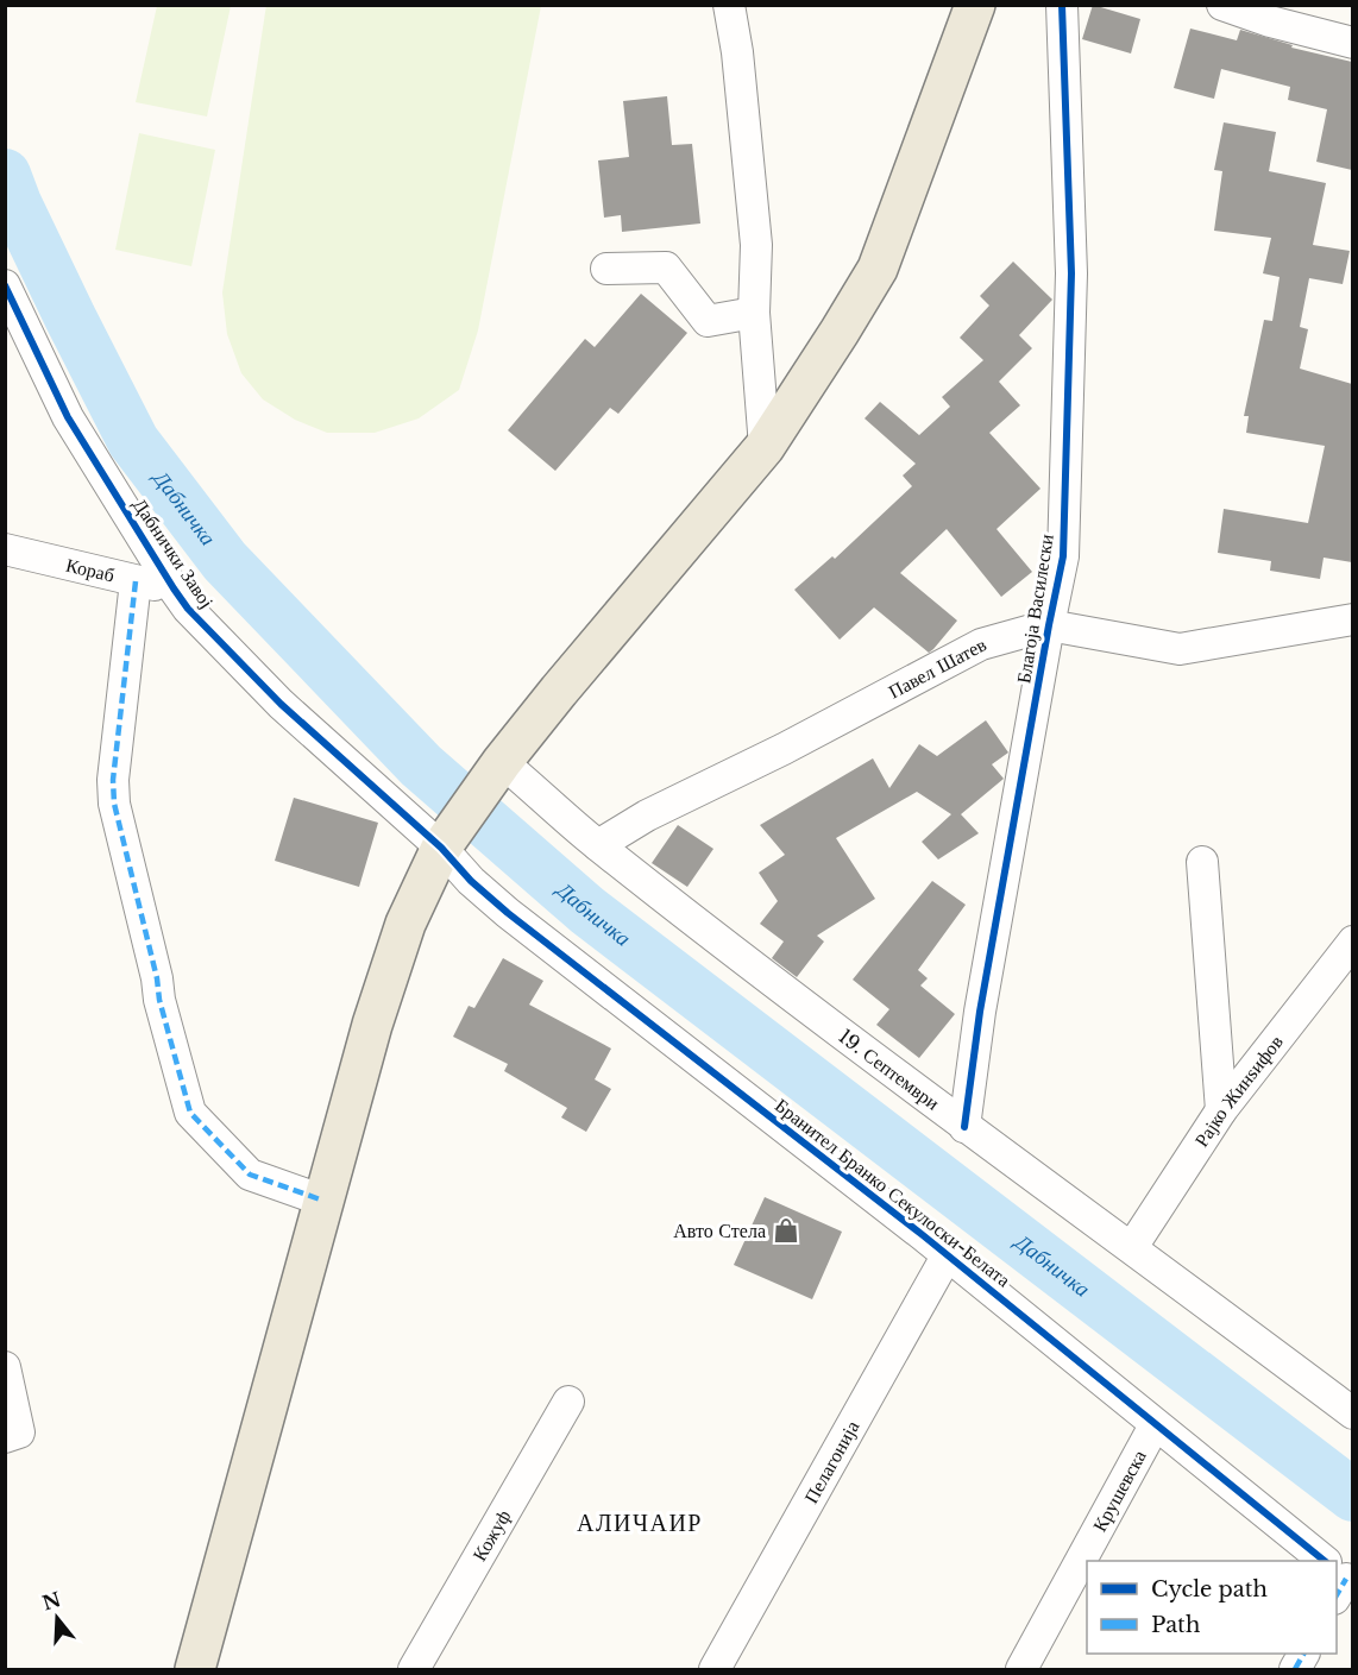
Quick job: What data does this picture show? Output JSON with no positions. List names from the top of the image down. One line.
{"streets":{"street":["Дабнички Завој","Кораб","Благоја Василески","Павел Шатев","19. Септември","Рајко Жинѕифов","Бранител Бранко Секулоски-Белата","Пелагонија","Крушевска","Кожуф"]},"crossings":[["Дабнички Завој","Кораб"],["Дабнички Завој","Бранител Бранко Секулоски-Белата"],["Благоја Василески","Павел Шатев"],["Благоја Василески","19. Септември"],["Павел Шатев","19. Септември"],["19. Септември","Рајко Жинѕифов"],["Бранител Бранко Секулоски-Белата","Пелагонија"],["Бранител Бранко Секулоски-Белата","Крушевска"]],"districts":["АЛИЧАИР"],"water":["Дабничка"],"places":{"shop":["Авто Стела"]},"legend":["Cycle path","Path"],"north":"top"}
